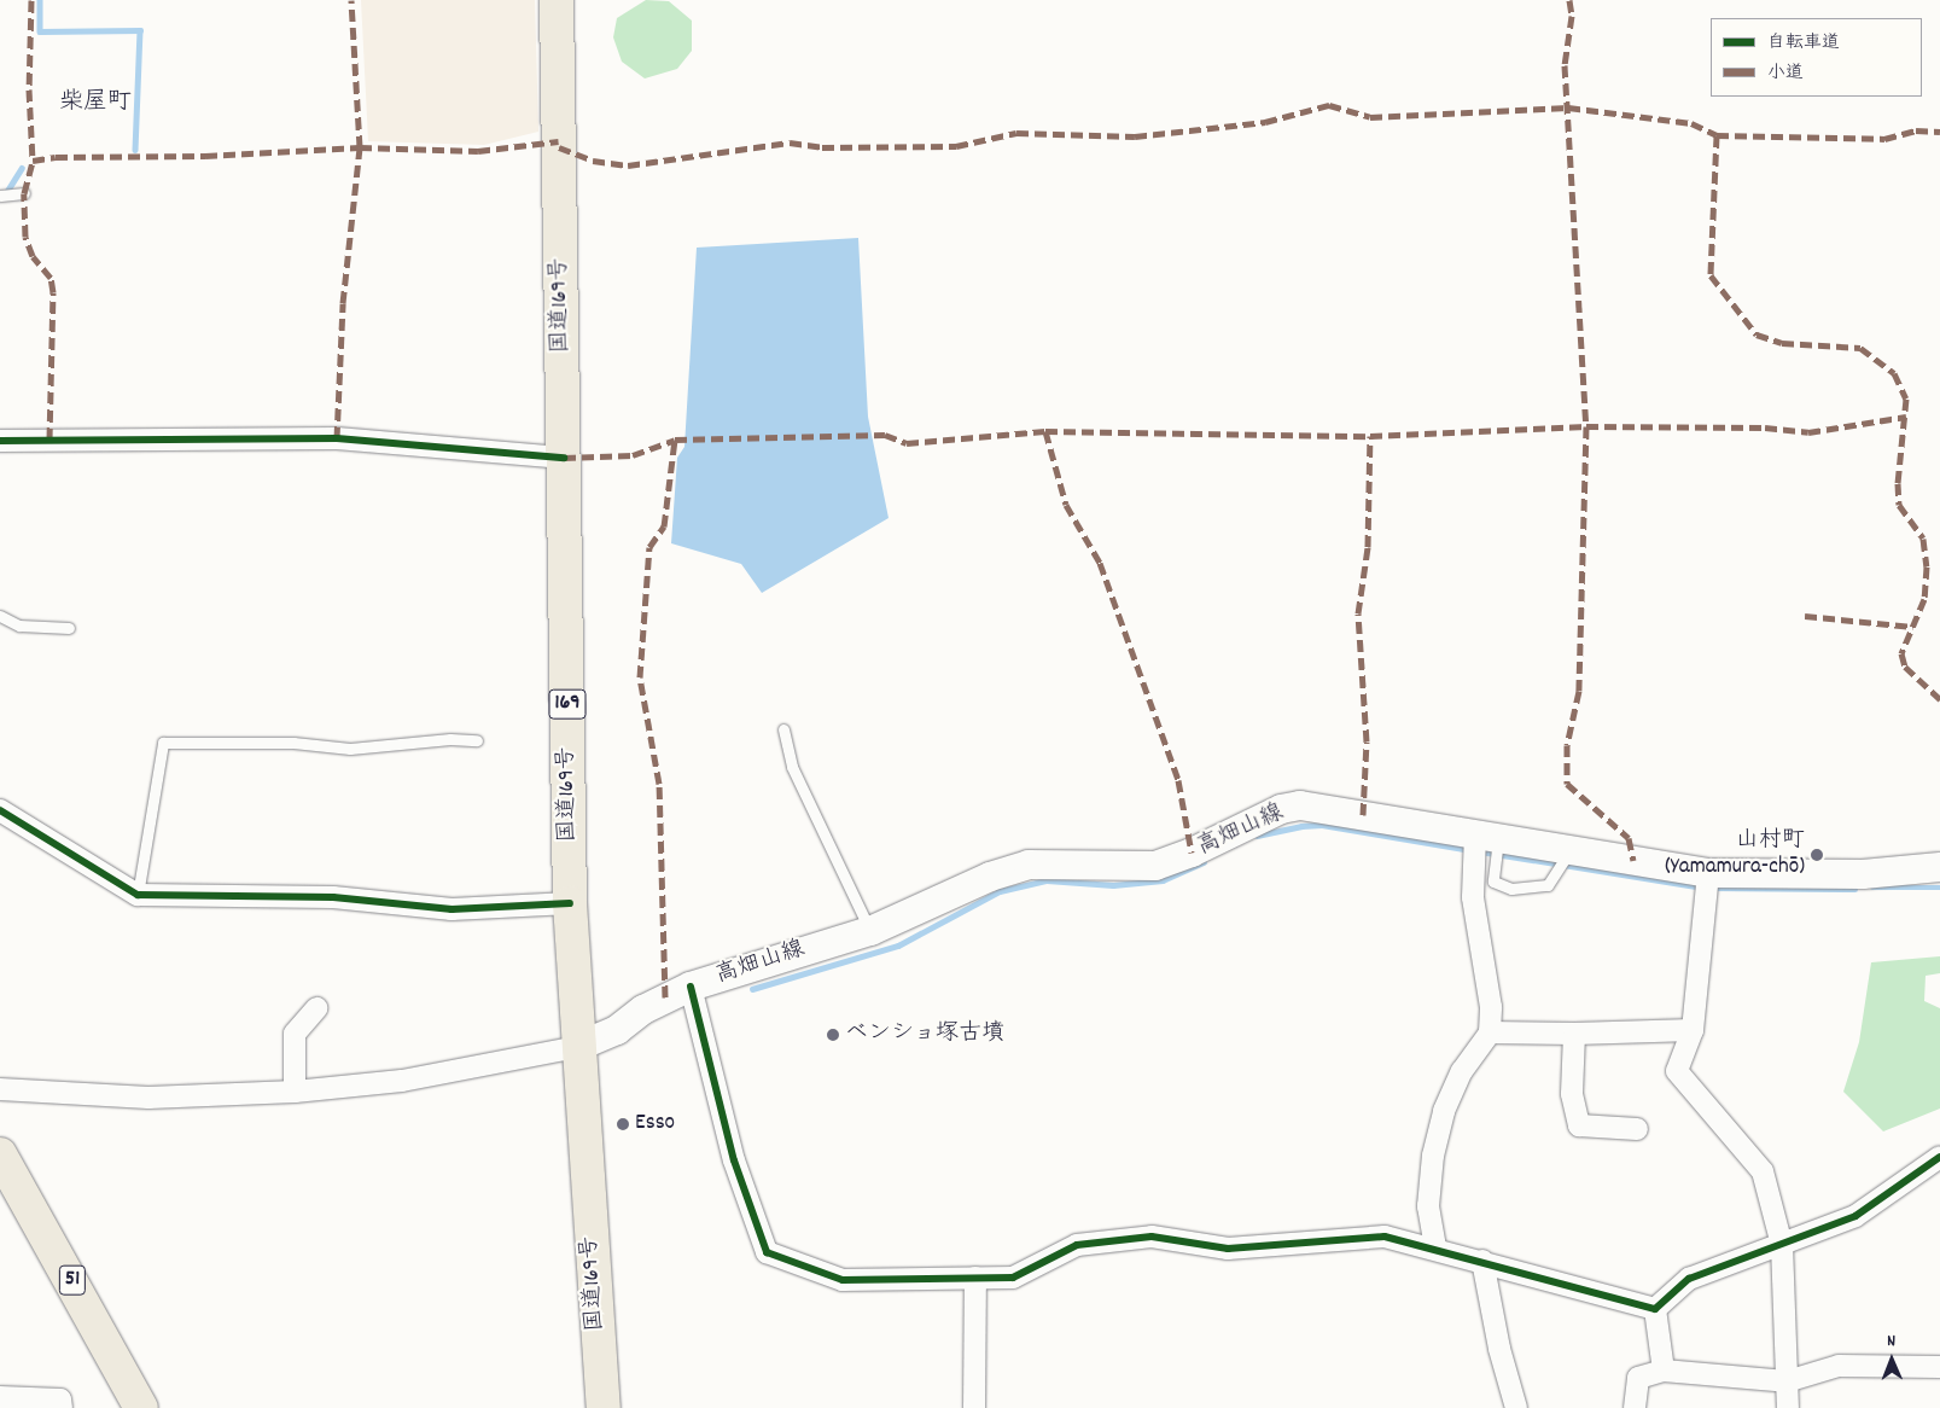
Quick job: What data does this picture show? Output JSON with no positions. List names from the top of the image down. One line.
{"streets":{"main road":["国道169号","169","高畑山線","51"]},"crossings":[["国道169号","高畑山線"]],"districts":["柴屋町"],"places":["山村町 (Yamamura-chō)","ベンショ塚古墳","Esso"],"legend":["自転車道","小道"],"north":"top"}
